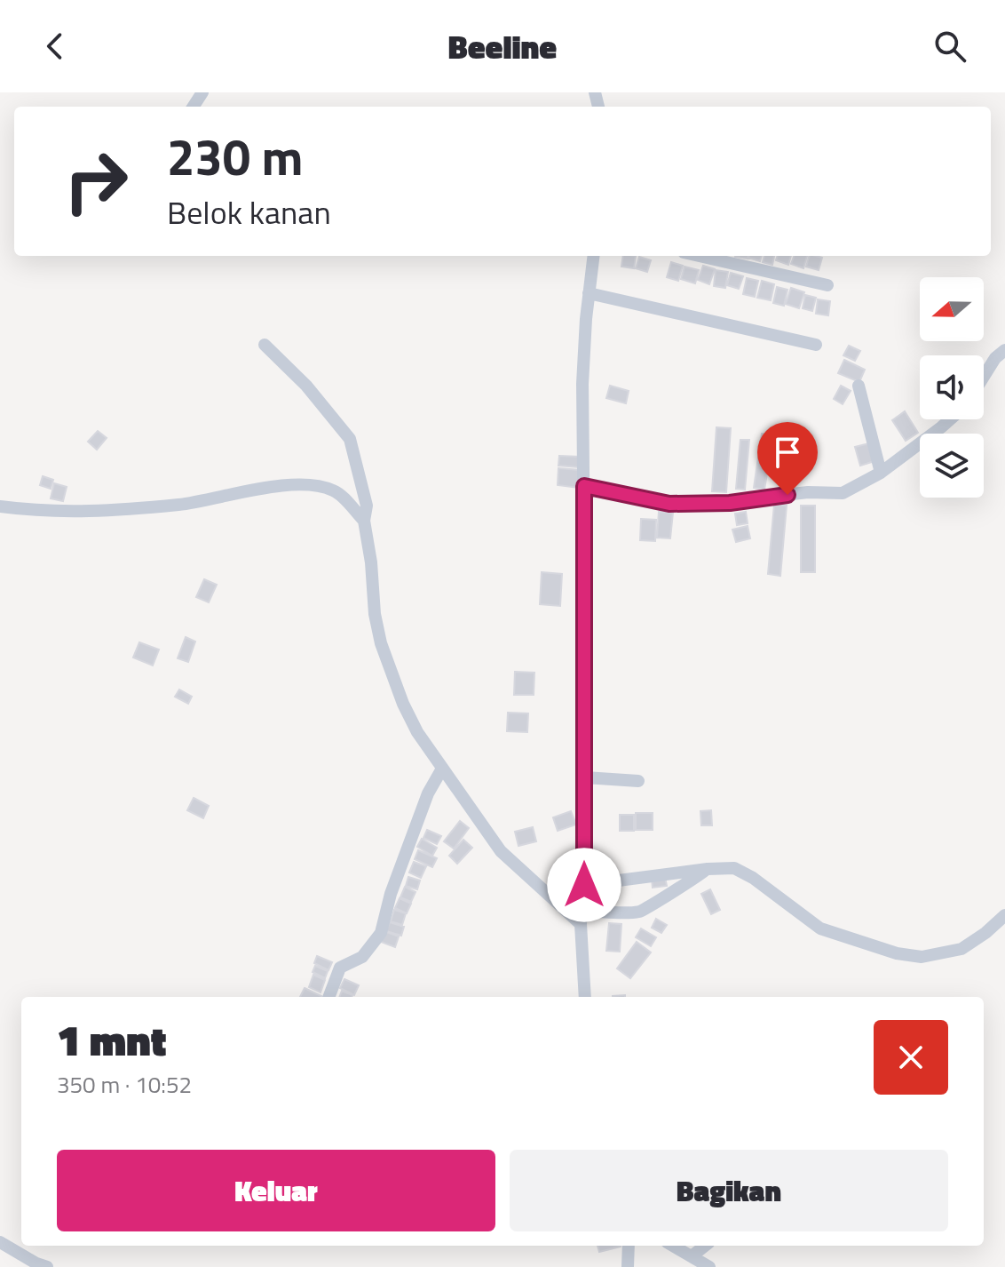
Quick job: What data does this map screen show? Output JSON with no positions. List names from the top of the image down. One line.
{"north":"left","page":{"header":"Beeline","turn":["230 m","Belok kanan"],"heading":["1 mnt","350 m · 10:52"],"buttons":["Keluar","Bagikan"]}}
